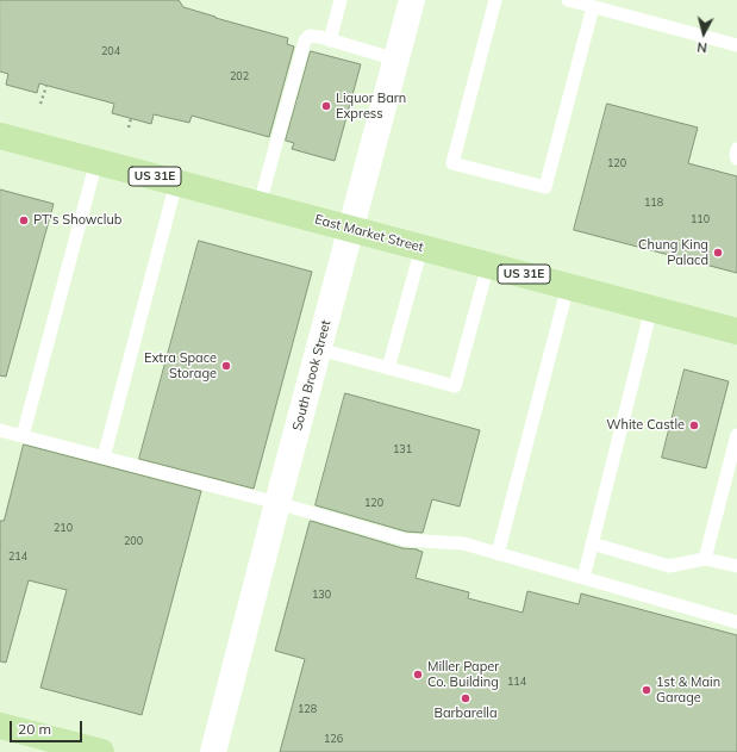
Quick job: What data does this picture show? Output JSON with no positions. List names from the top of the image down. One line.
{"streets":{"main road":["US 31E","East Market Street"],"street":["South Brook Street"]},"crossings":[["East Market Street","South Brook Street"]],"places":["Liquor Barn Express","PT's Showclub","Chung King Palacd","Extra Space Storage","White Castle","Miller Paper Co. Building","1st & Main Garage","Barbarella"],"house_numbers":["204","202","120","118","110","131","120","210","200","214","130","114","128","126"],"scale_bar":"20 m","north":"bottom"}
